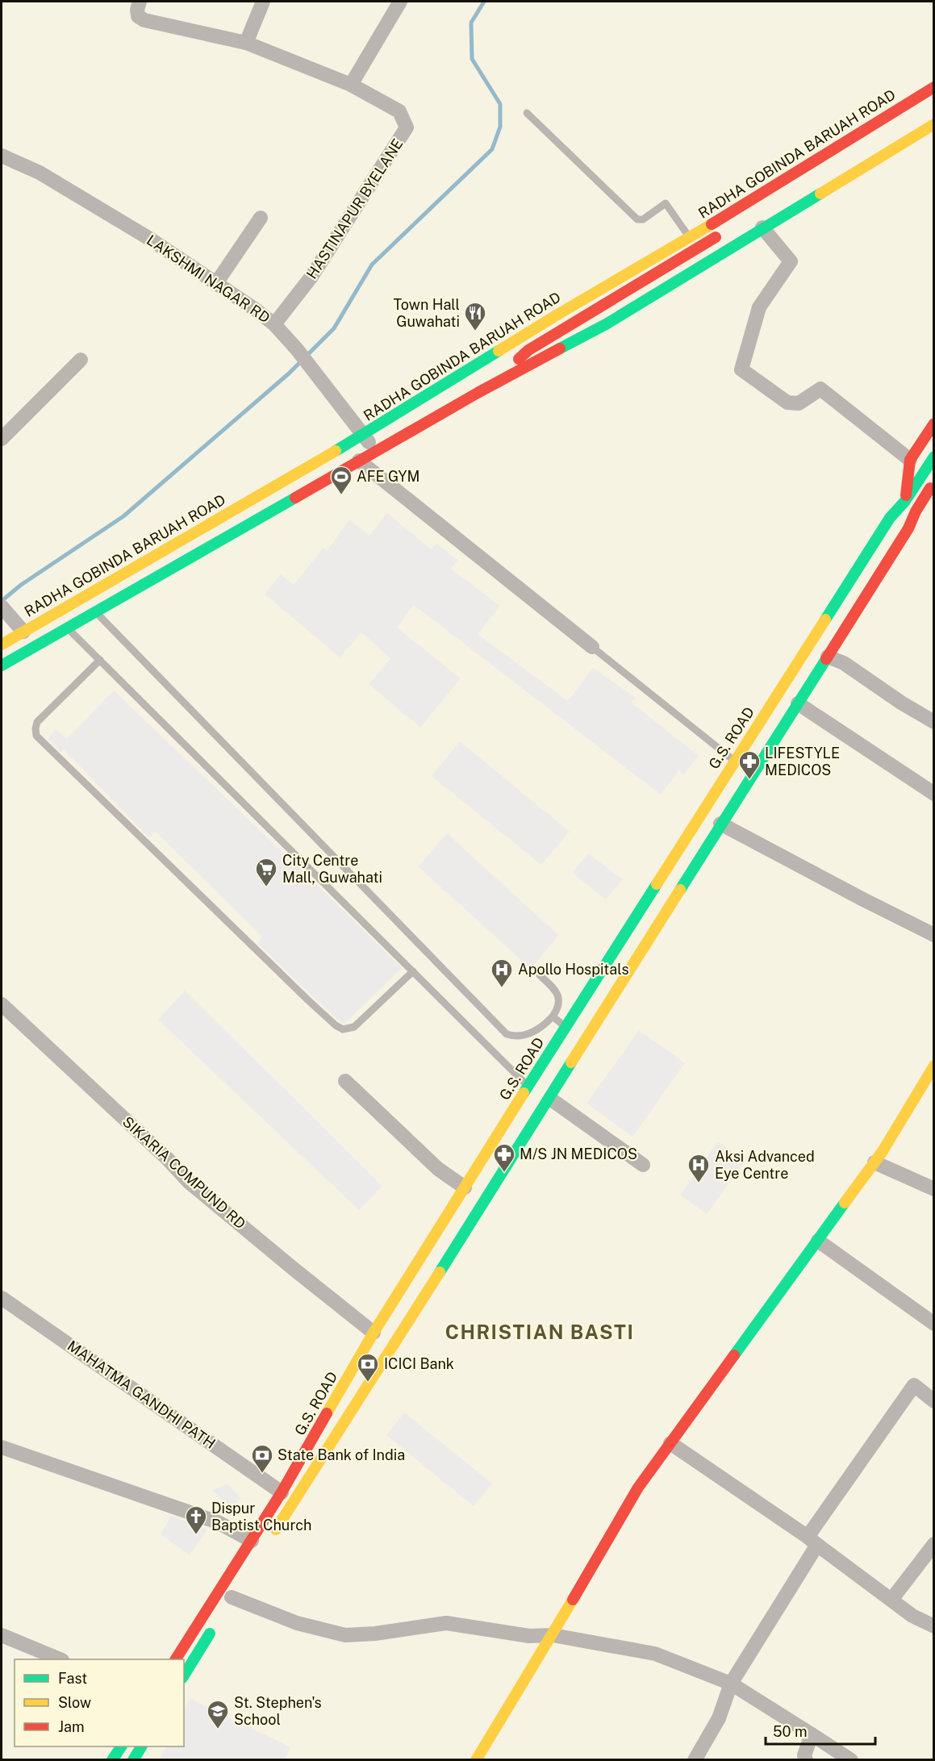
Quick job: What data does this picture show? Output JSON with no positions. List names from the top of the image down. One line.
{"streets":{"main road":["RADHA GOBINDA BARUAH ROAD","G.S. ROAD"],"street":["HASTINAPUR BYELANE","LAKSHMI NAGAR RD","SIKARIA COMPUND RD","MAHATMA GANDHI PATH"]},"crossings":[["RADHA GOBINDA BARUAH ROAD","LAKSHMI NAGAR RD"],["HASTINAPUR BYELANE","LAKSHMI NAGAR RD"],["G.S. ROAD","SIKARIA COMPUND RD"],["G.S. ROAD","MAHATMA GANDHI PATH"]],"districts":["CHRISTIAN BASTI"],"places":{"restaurant":["Town Hall Guwahati"],"sports":["AFE GYM"],"pharmacy":["LIFESTYLE MEDICOS","M/S JN MEDICOS"],"supermarket":["City Centre Mall, Guwahati"],"hospital":["Apollo Hospitals","Aksi Advanced Eye Centre"],"bank":["ICICI Bank","State Bank of India"],"church":["Dispur Baptist Church"],"school or university":["St. Stephen's School"]},"legend":["Fast","Slow","Jam"],"scale_bar":"50 m"}
